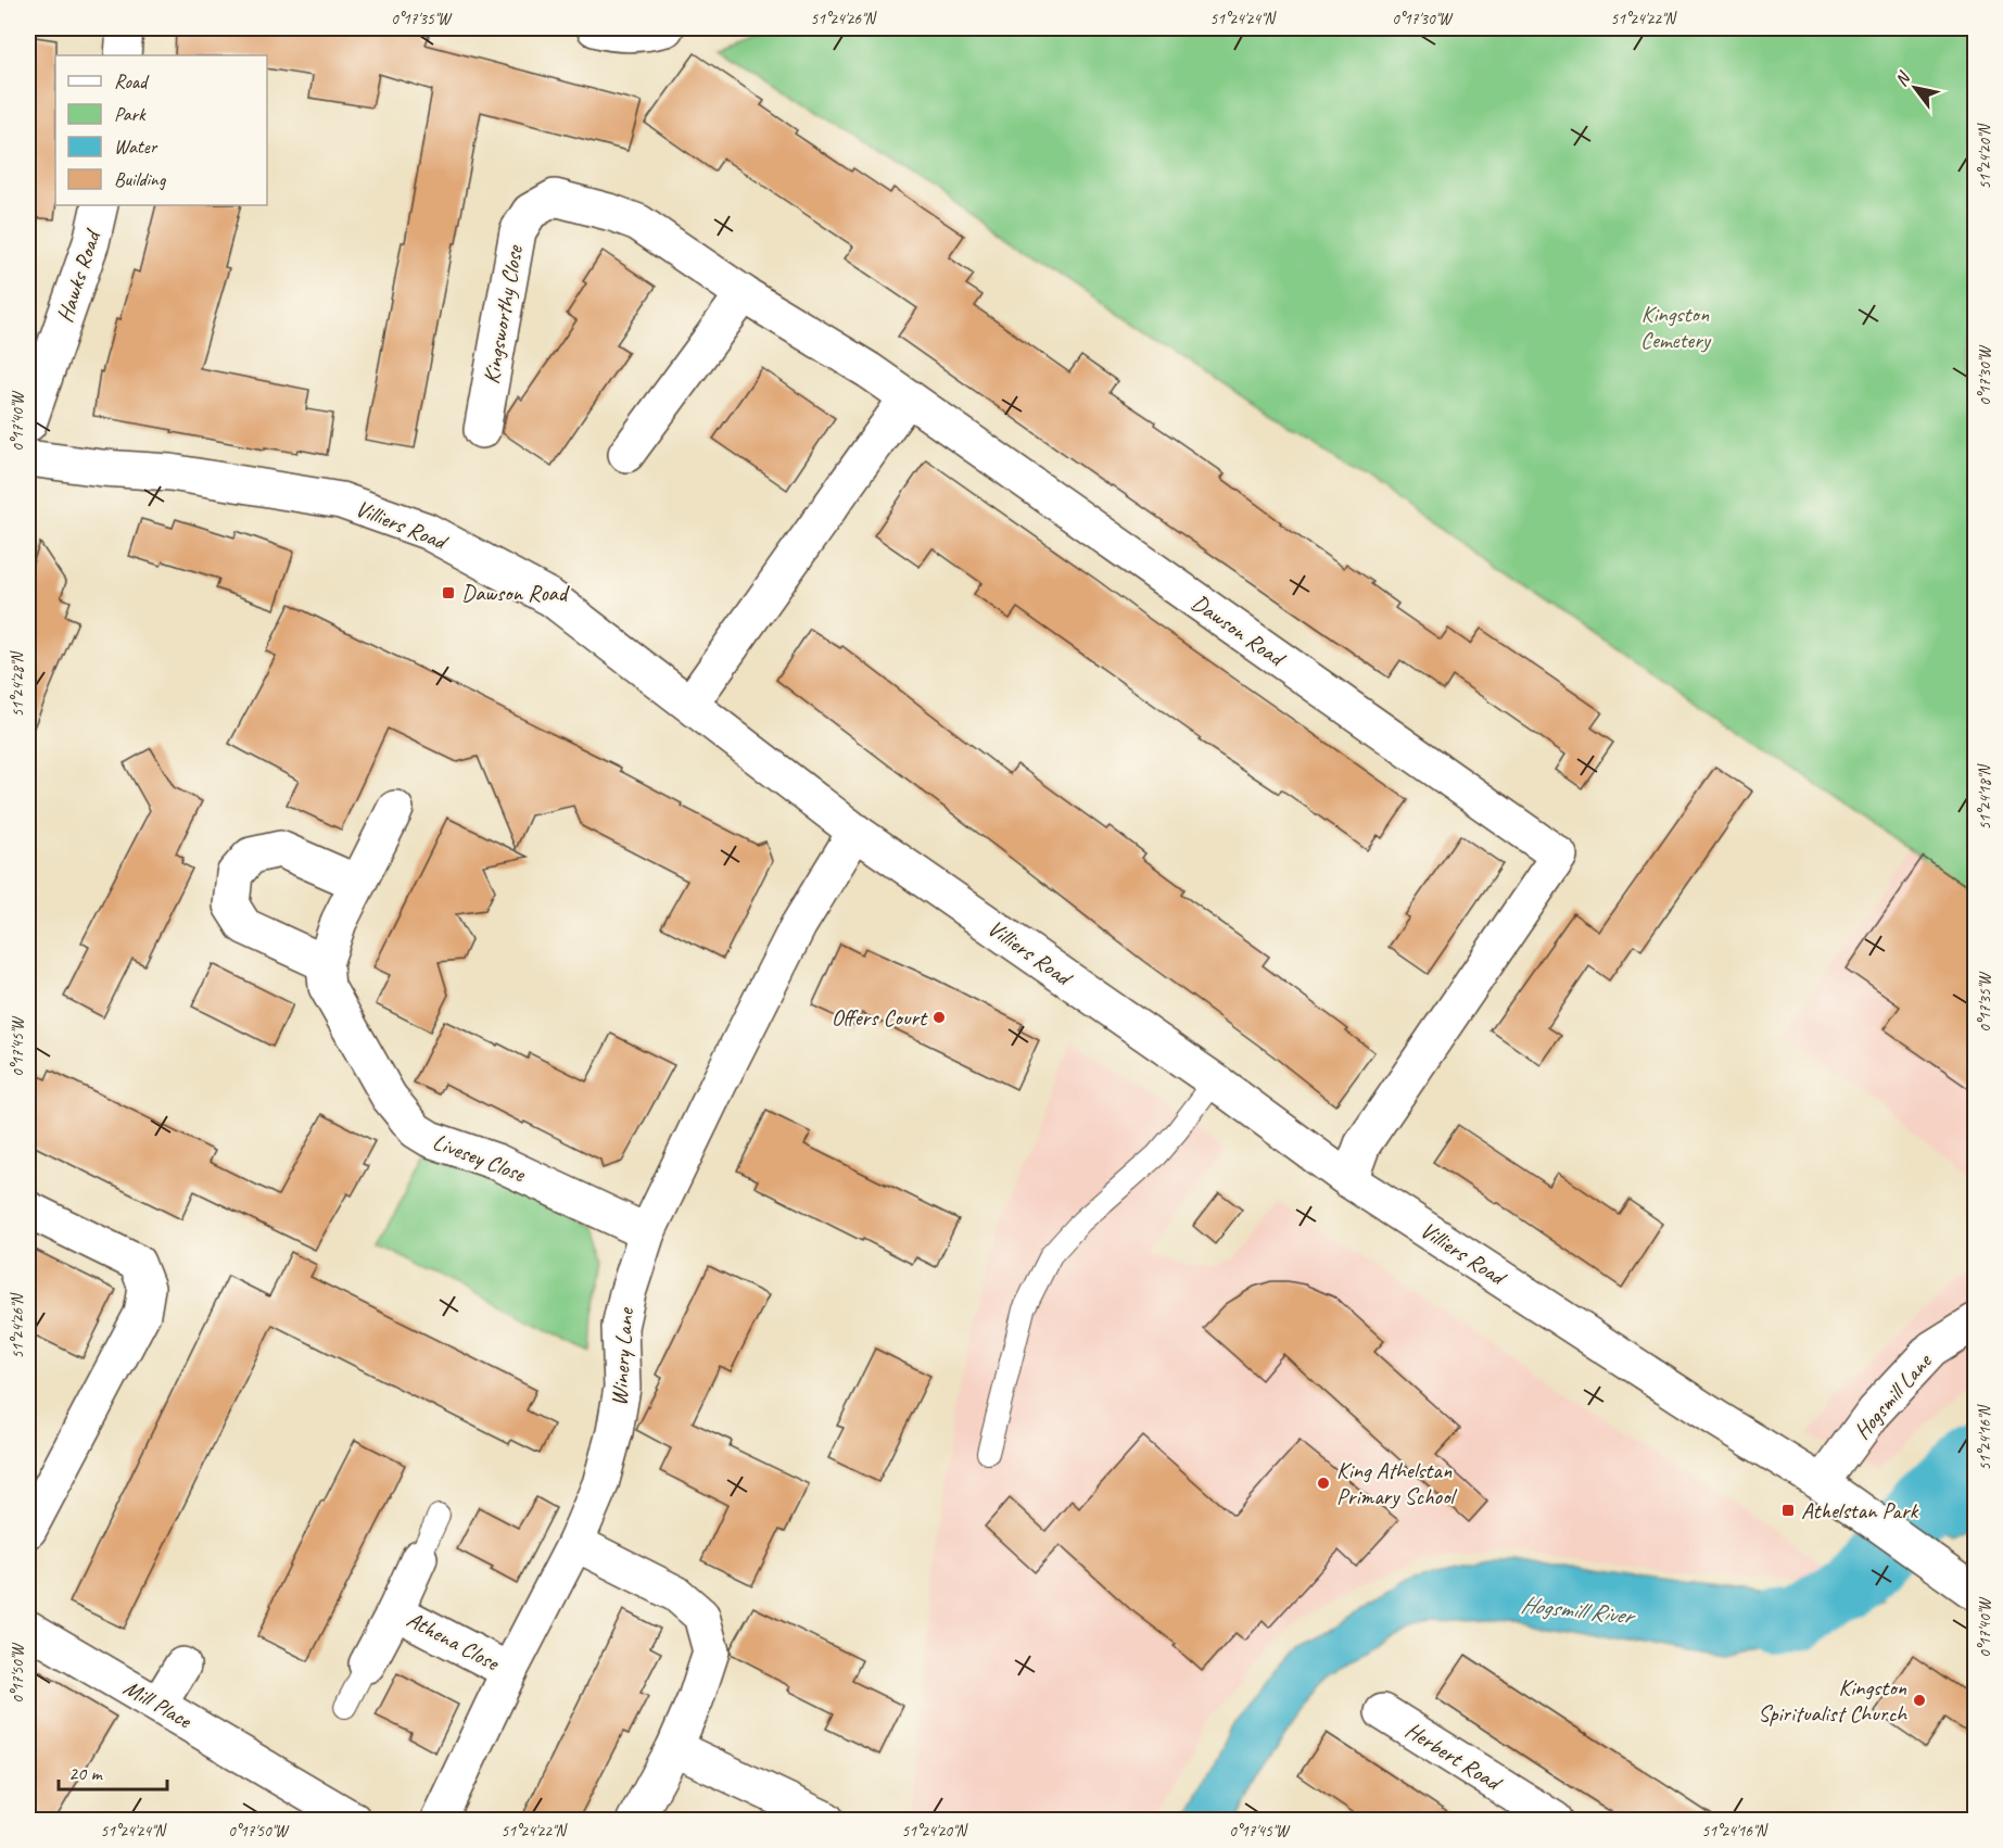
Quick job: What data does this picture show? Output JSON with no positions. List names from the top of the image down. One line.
{"streets":{"street":["Hawks Road","Kingsworthy Close","Villiers Road","Dawson Road","Livesey Close","Winery Lane","Hogsmill Lane","Athena Close","Mill Place","Herbert Road"]},"crossings":[["Kingsworthy Close","Dawson Road"],["Villiers Road","Dawson Road"],["Villiers Road","Winery Lane"],["Villiers Road","Hogsmill Lane"],["Livesey Close","Winery Lane"],["Winery Lane","Athena Close"]],"water":["Hogsmill River"],"parks":["Kingston Cemetery"],"places":{"transit":["Dawson Road","Athelstan Park"],"other":["Offers Court","King Athelstan Primary School","Kingston Spiritualist Church"]},"legend":["Road","Park","Water","Building"],"scale_bar":"20 m","north":"top left","coordinates":["0°17'35\"W","51°24'26\"N","51°24'24\"N","0°17'30\"W","51°24'22\"N","51°24'20\"N","0°17'40\"W","51°24'28\"N","51°24'18\"N","0°17'45\"W","51°24'16\"N","0°17'50\"W"]}
